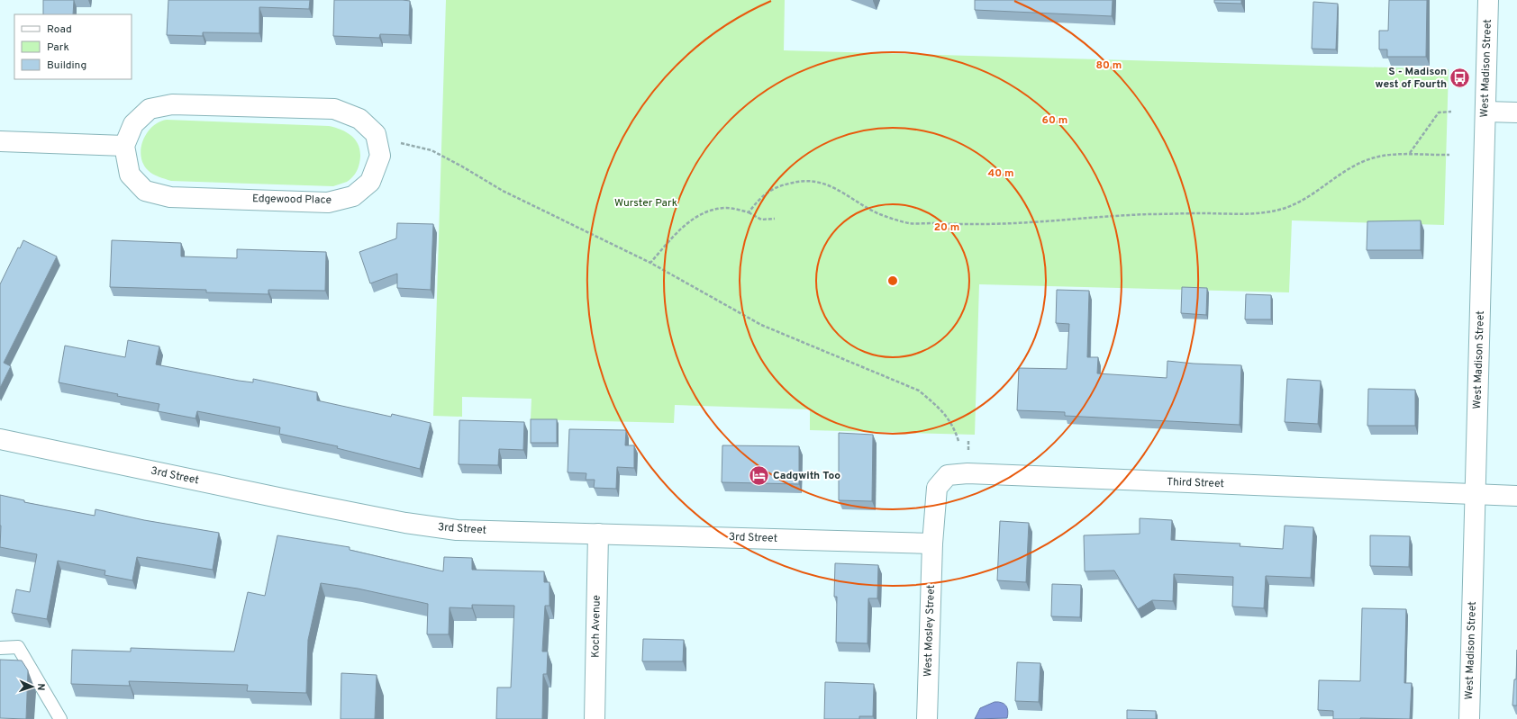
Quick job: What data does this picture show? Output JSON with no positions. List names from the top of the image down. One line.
{"streets":{"street":["West Madison Street","Edgewood Place","3rd Street","Third Street","Koch Avenue","West Mosley Street"]},"crossings":[["West Madison Street","Third Street"],["3rd Street","Third Street"],["3rd Street","Koch Avenue"],["3rd Street","West Mosley Street"],["Third Street","West Mosley Street"]],"parks":["Wurster Park"],"places":{"bus stop":["S - Madison west of Fourth"],"hotel":["Cadgwith Too"]},"legend":["Road","Park","Building"],"north":"right","rings":["80 m","60 m","40 m","20 m"]}
